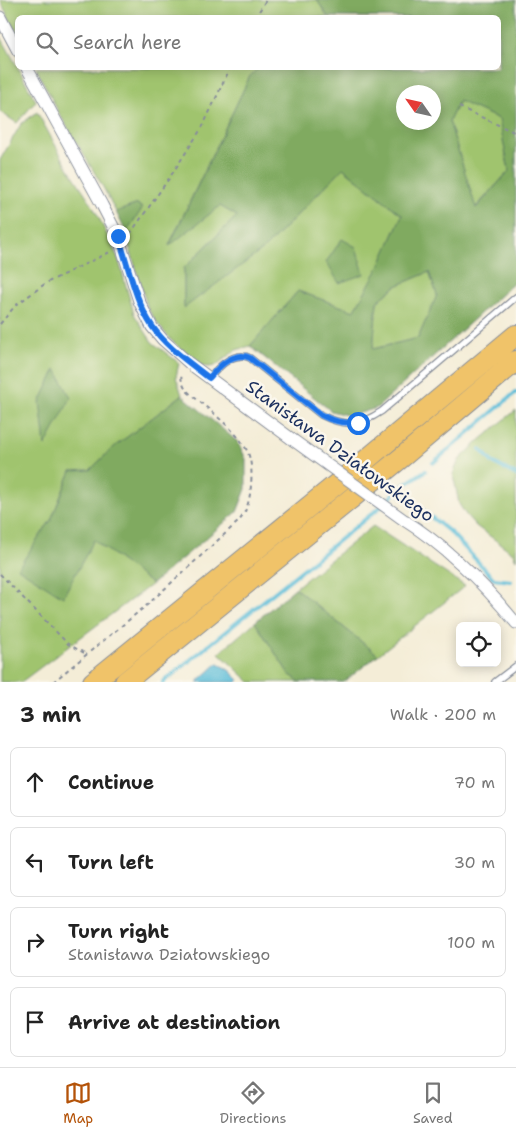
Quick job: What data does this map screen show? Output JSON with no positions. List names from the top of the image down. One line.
{"streets":{"street":["Stanisława Działowskiego"]},"north":"top left","page":{"search":"Search here","heading":["3 min","Walk · 200 m"],"list":[["Continue","70 m"],["Turn left","30 m"],["Turn right","Stanisława Działowskiego","100 m"],"Arrive at destination"],"nav":["Map","Directions","Saved"]}}
